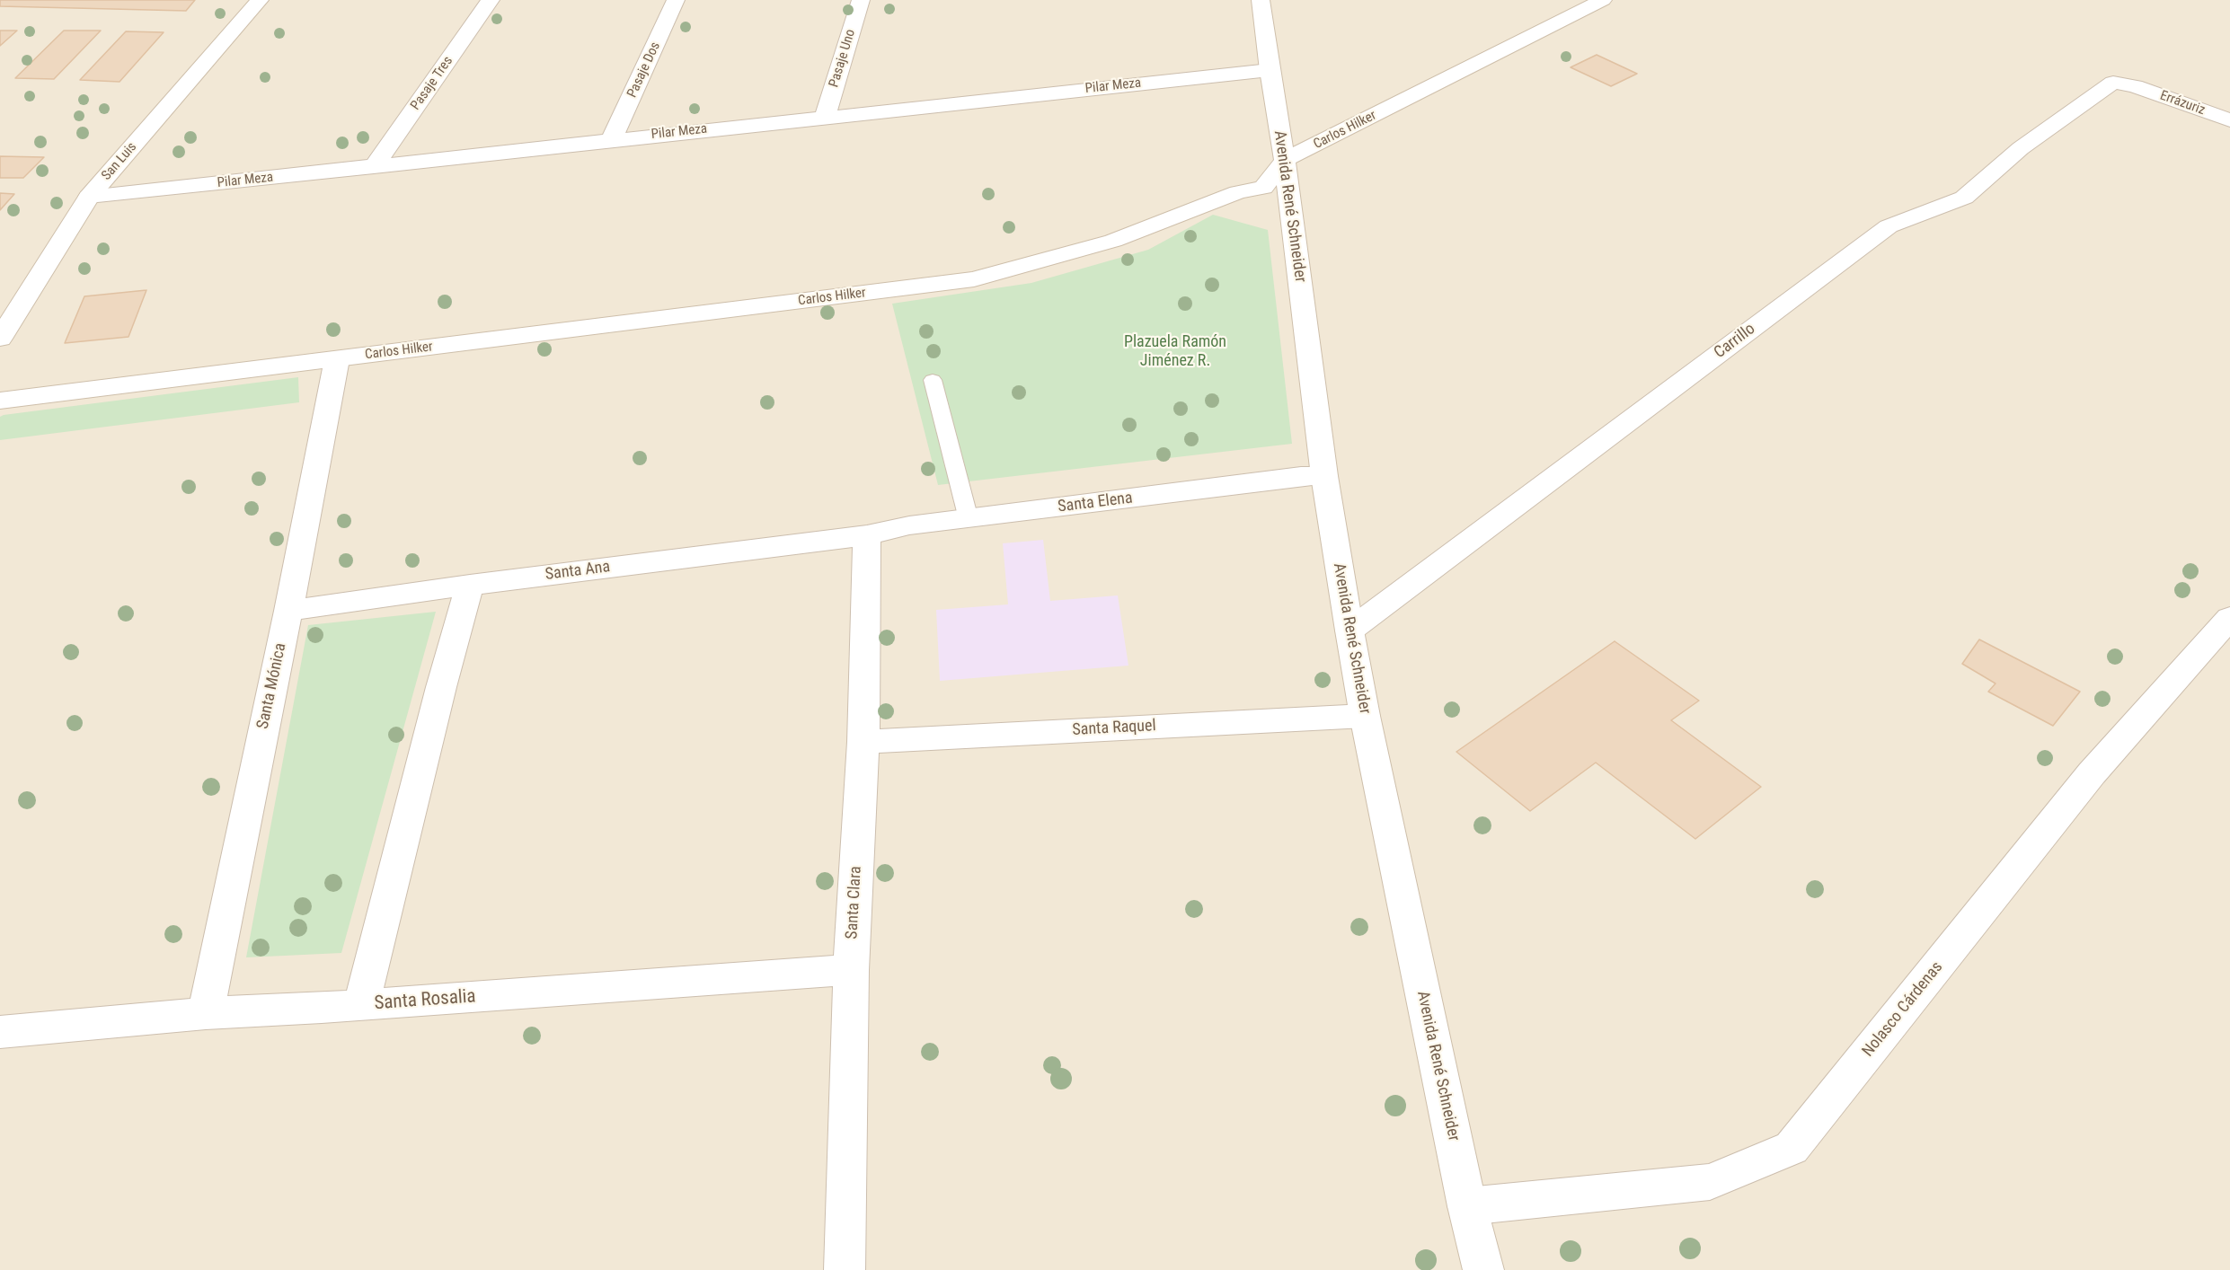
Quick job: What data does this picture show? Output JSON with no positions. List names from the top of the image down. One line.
{"streets":{"street":["Pasaje Uno","Pasaje Dos","Pasaje Tres","Pilar Meza","Errázuriz","Carlos Hilker","San Luis","Avenida René Schneider","Carrillo","Santa Elena","Santa Ana","Santa Mónica","Santa Raquel","Santa Clara","Santa Rosalia","Nolasco Cárdenas"]},"crossings":[["Pasaje Uno","Pilar Meza"],["Pasaje Dos","Pilar Meza"],["Pasaje Tres","Pilar Meza"],["Pilar Meza","San Luis"],["Pilar Meza","Avenida René Schneider"],["Errázuriz","Carrillo"],["Carlos Hilker","Avenida René Schneider"],["Carlos Hilker","Santa Mónica"],["Avenida René Schneider","Carrillo"],["Avenida René Schneider","Santa Elena"],["Avenida René Schneider","Santa Raquel"],["Avenida René Schneider","Nolasco Cárdenas"],["Santa Elena","Santa Ana"],["Santa Elena","Santa Clara"],["Santa Ana","Santa Mónica"],["Santa Ana","Santa Clara"],["Santa Mónica","Santa Rosalia"],["Santa Raquel","Santa Clara"],["Santa Clara","Santa Rosalia"]],"parks":["Plazuela Ramón Jiménez R."]}
